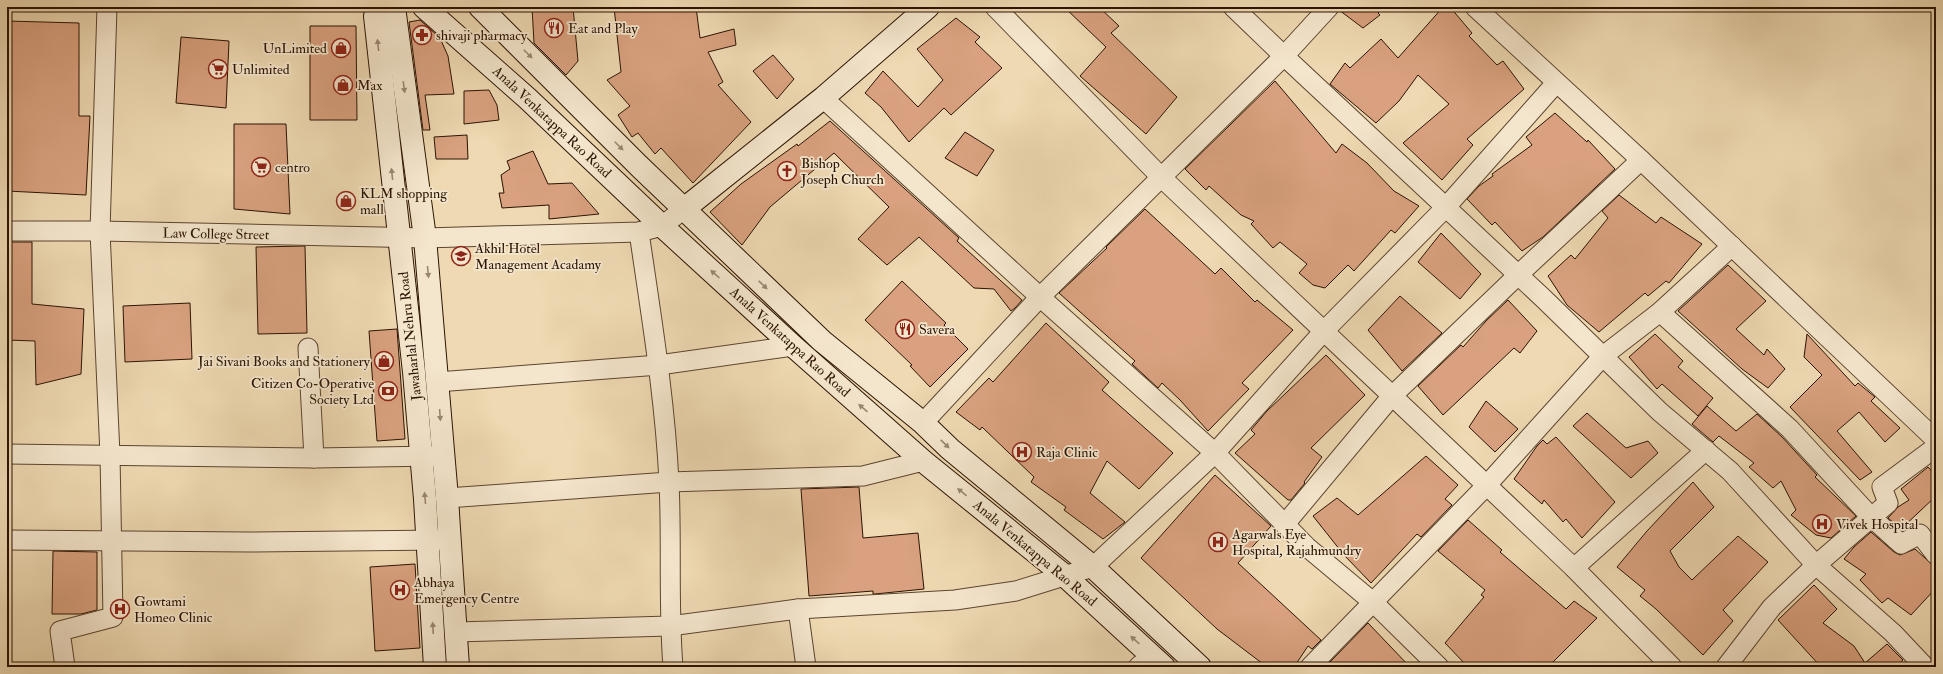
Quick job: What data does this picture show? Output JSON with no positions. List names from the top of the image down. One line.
{"streets":{"main road":["Anala Venkatappa Rao Road","Jawaharlal Nehru Road"],"street":["Law College Street"]},"crossings":[["Anala Venkatappa Rao Road","Law College Street"],["Law College Street","Jawaharlal Nehru Road"]],"places":{"restaurant":["Eat and Play","Savera"],"pharmacy":["shivaji pharmacy"],"shop":["UnLimited","Max","KLM shopping mall","Jai Sivani Books and Stationery"],"supermarket":["Unlimited","centro"],"church":["Bishop Joseph Church"],"school or university":["Akhil Hotel Management Acadamy"],"bank":["Citizen Co-Operative Society Ltd"],"hospital":["Raja Clinic","Vivek Hospital","Agarwals Eye Hospital, Rajahmundry","Abhaya Emergency Centre","Gowtami Homeo Clinic"]}}
